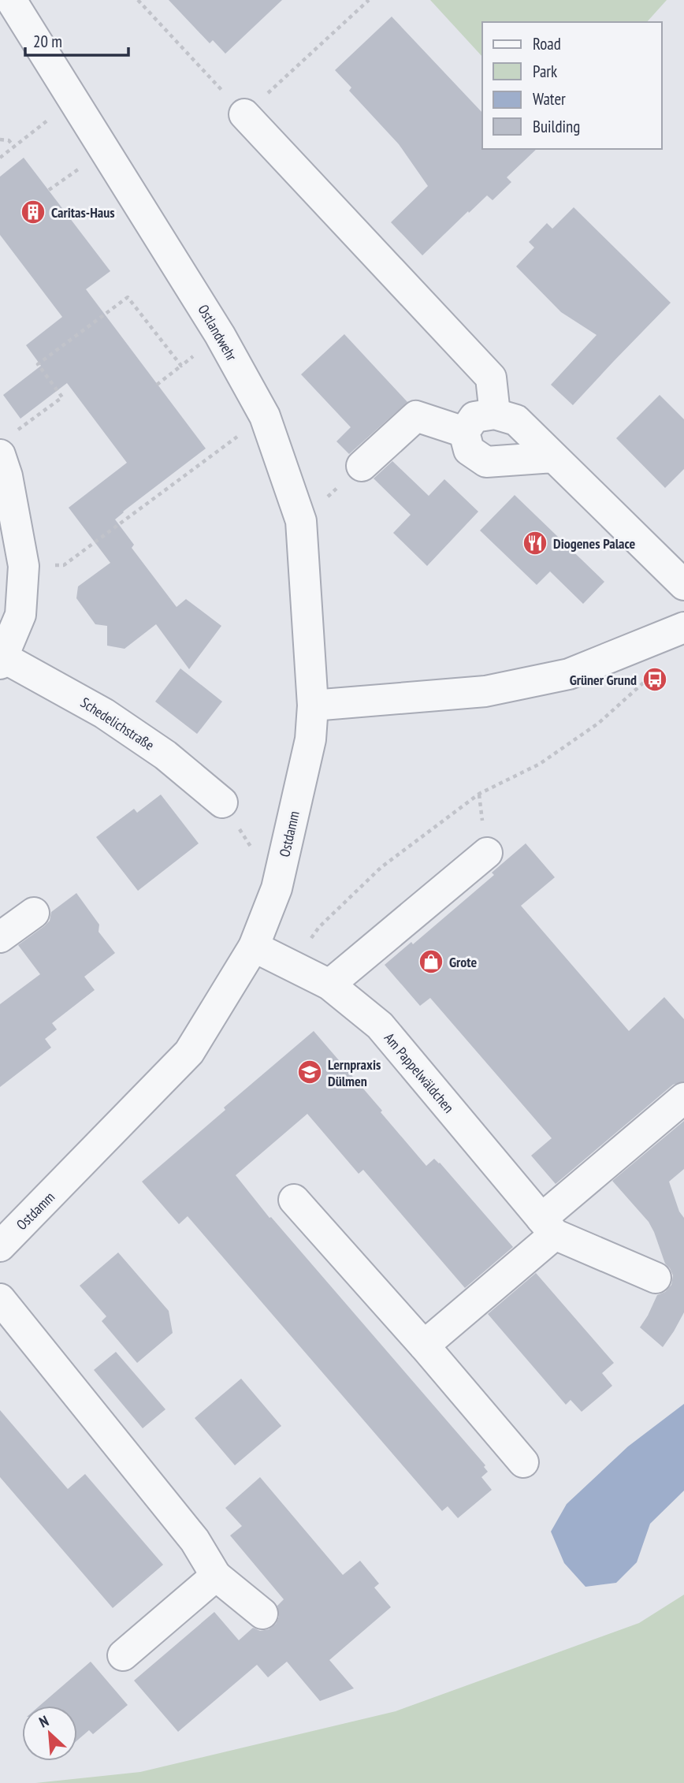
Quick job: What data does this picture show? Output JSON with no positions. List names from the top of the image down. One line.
{"streets":{"street":["Ostlandwehr","Schedelichstraße","Ostdamm","Am Pappelwäldchen"]},"crossings":[["Ostlandwehr","Ostdamm"],["Ostdamm","Am Pappelwäldchen"]],"places":{"building":["Caritas-Haus"],"restaurant":["Diogenes Palace"],"bus stop":["Grüner Grund"],"shop":["Grote"],"school or university":["Lernpraxis Dülmen"]},"legend":["Road","Park","Water","Building"],"scale_bar":"20 m","north":"top left"}
